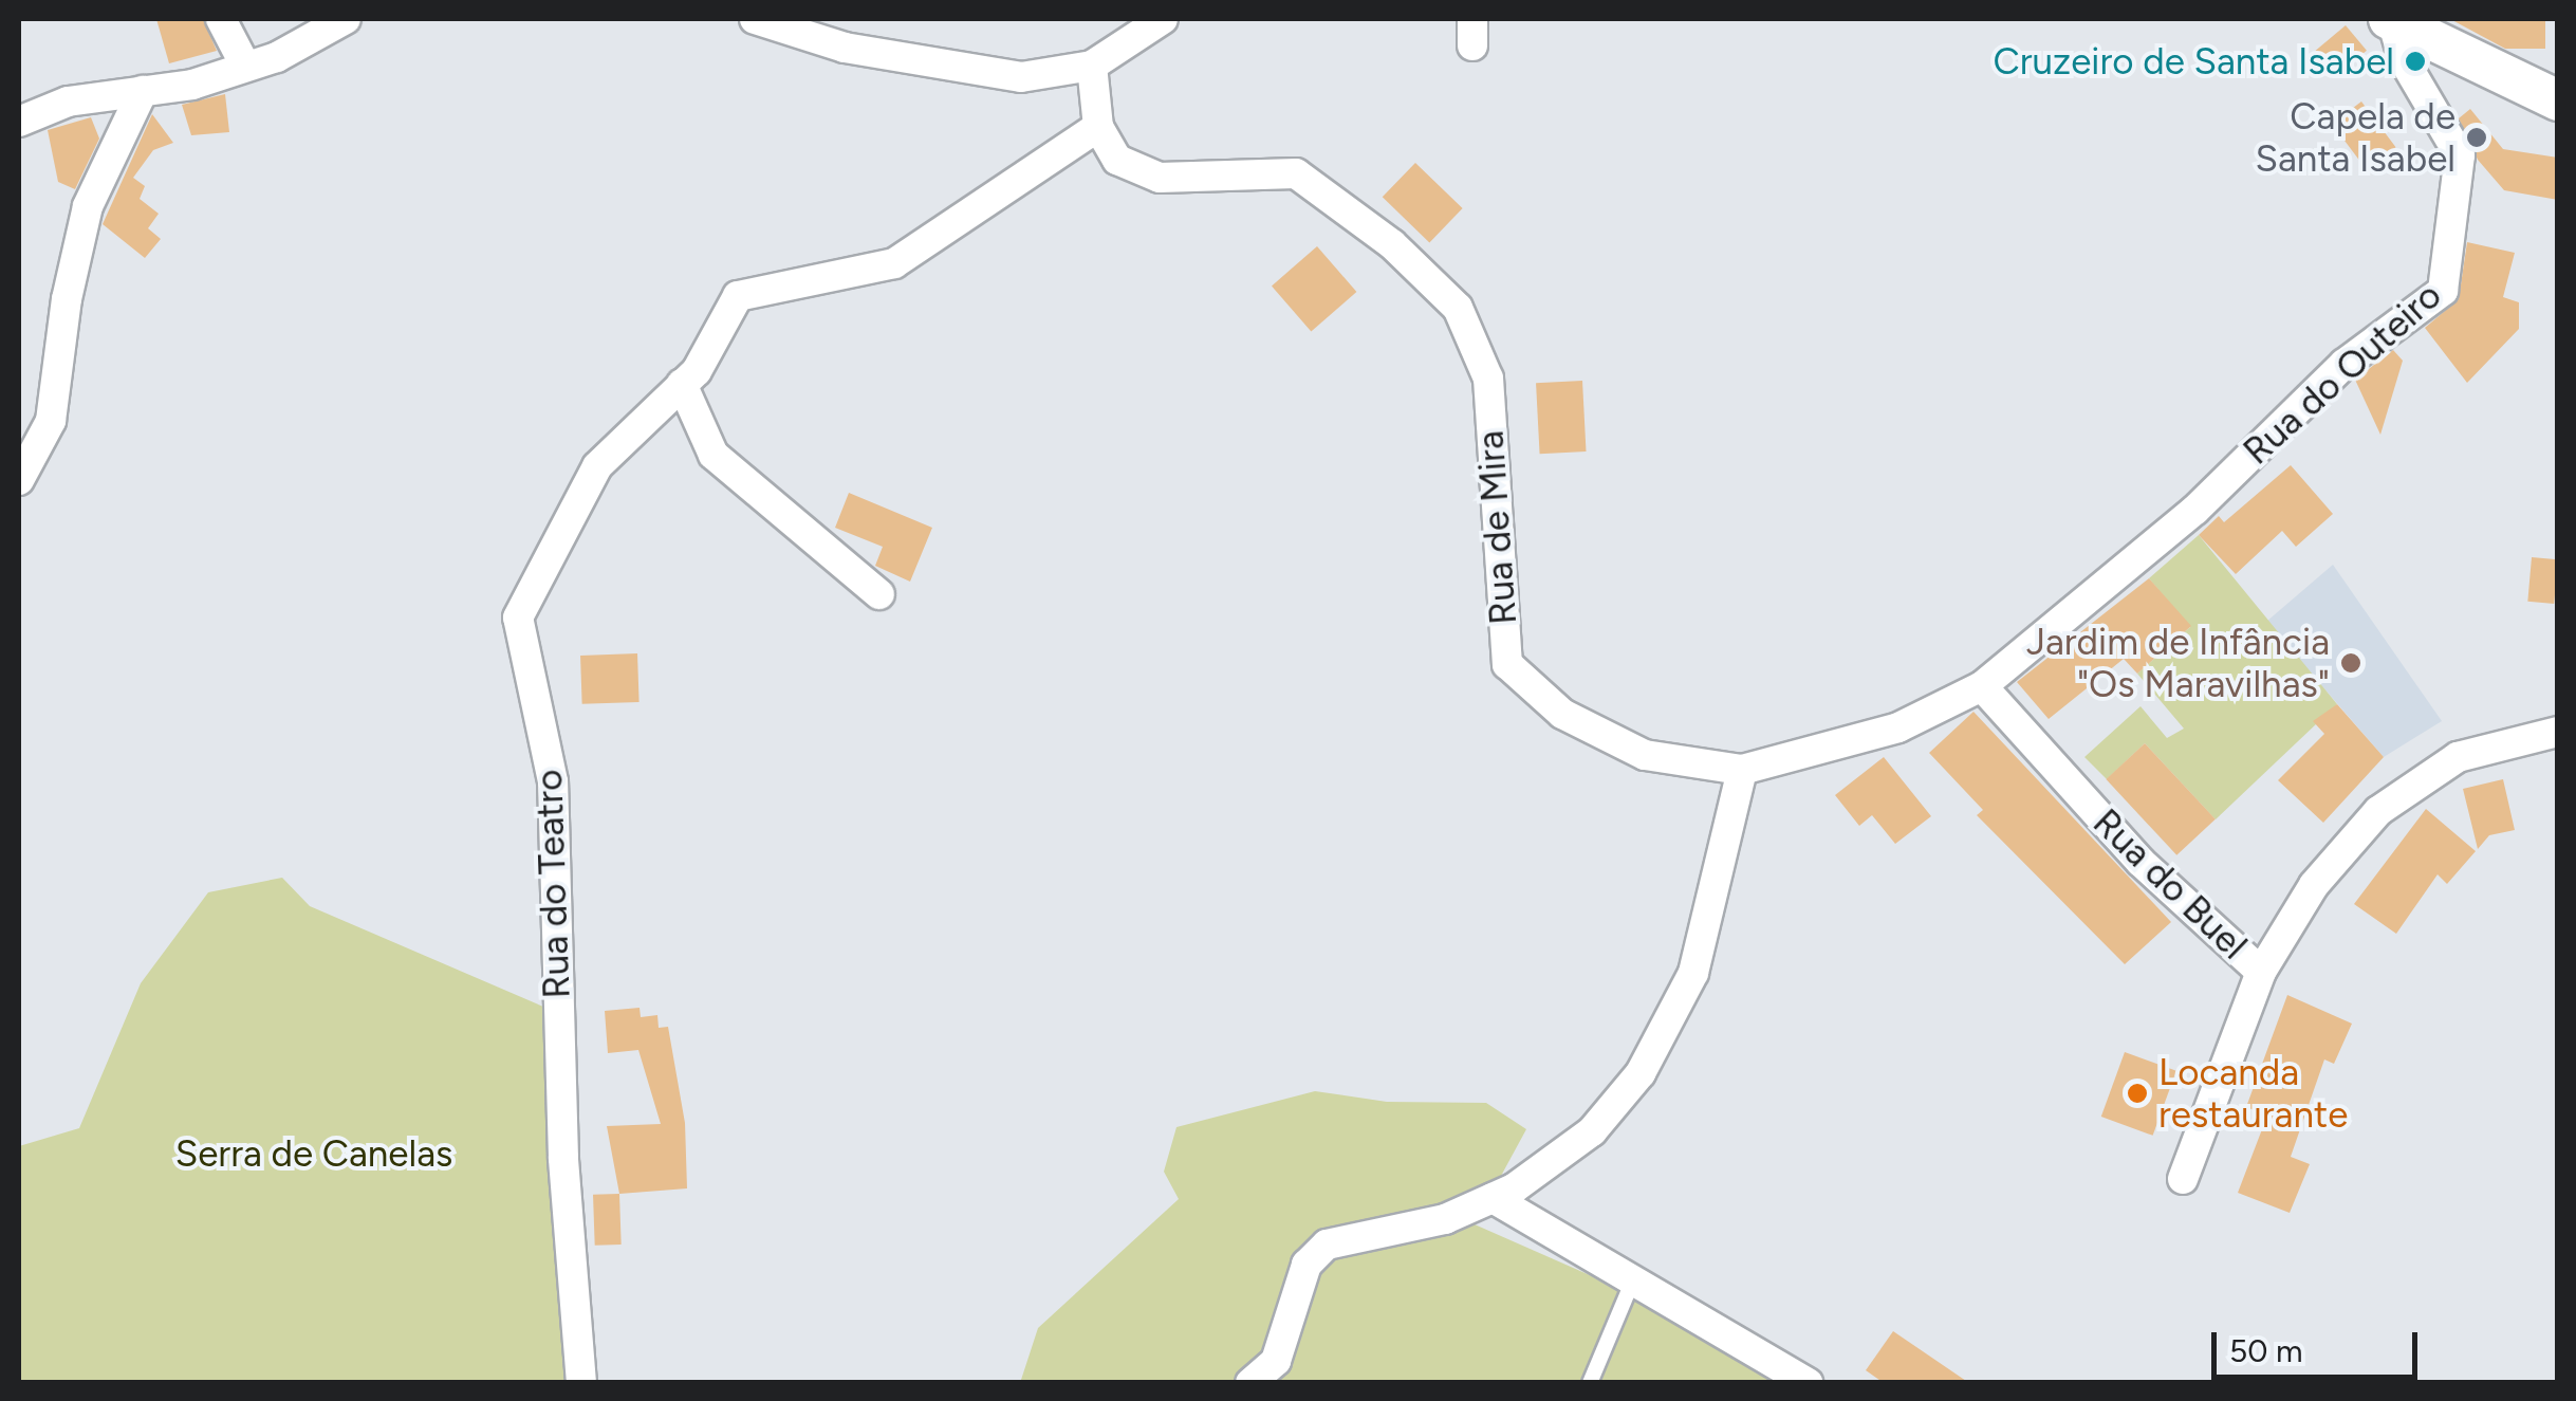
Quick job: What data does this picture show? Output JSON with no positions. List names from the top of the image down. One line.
{"streets":{"street":["Rua do Outeiro","Rua de Mira","Rua do Teatro","Rua do Buel"]},"crossings":[["Rua do Outeiro","Rua de Mira"],["Rua do Outeiro","Rua do Buel"],["Rua de Mira","Rua do Teatro"],["Rua de Mira","Rua do Buel"]],"parks":["Serra de Canelas"],"places":["Cruzeiro de Santa Isabel","Capela de Santa Isabel","Jardim de Infância \"Os Maravilhas\"","Locanda restaurante"],"scale_bar":"50 m"}
